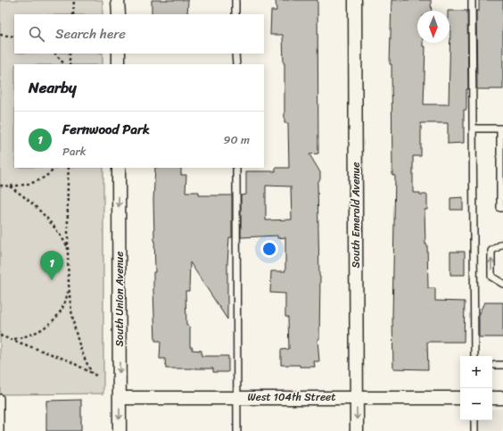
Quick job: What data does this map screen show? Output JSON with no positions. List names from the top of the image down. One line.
{"streets":{"street":["South Emerald Avenue","South Union Avenue","West 104th Street"]},"crossings":[["South Emerald Avenue","West 104th Street"],["South Union Avenue","West 104th Street"]],"one_way":["South Union Avenue"],"north":"bottom","page":{"search":"Search here","heading":"Nearby","list":[{"mark":"1","name":"Fernwood Park","note":"Park","value":"90 m"}],"pins":"1","map_buttons":["+","−"]}}
